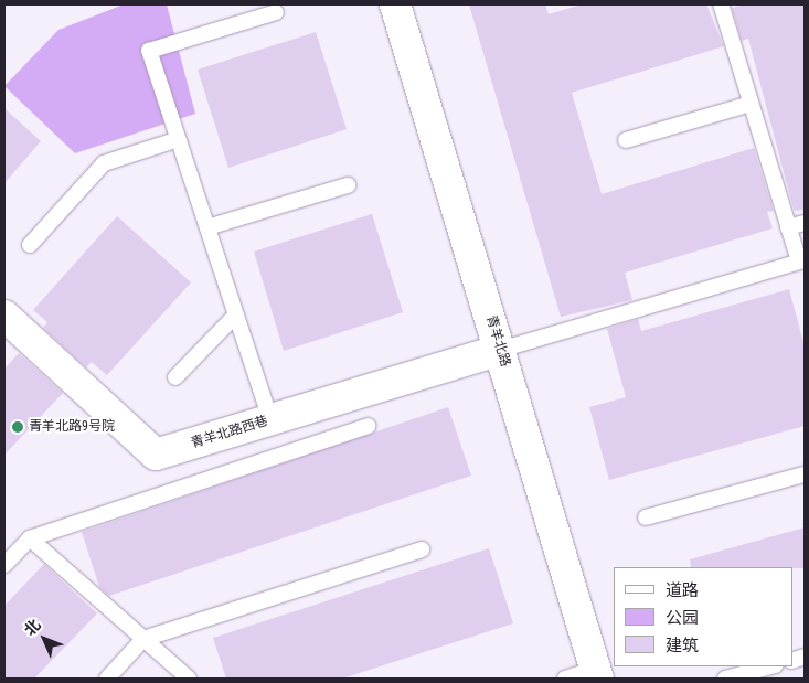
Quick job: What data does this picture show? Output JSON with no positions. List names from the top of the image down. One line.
{"streets":{"street":["青羊北路","青羊北路西巷"]},"crossings":[["青羊北路","青羊北路西巷"]],"places":["青羊北路9号院"],"legend":["道路","公园","建筑"],"north":"top left"}
